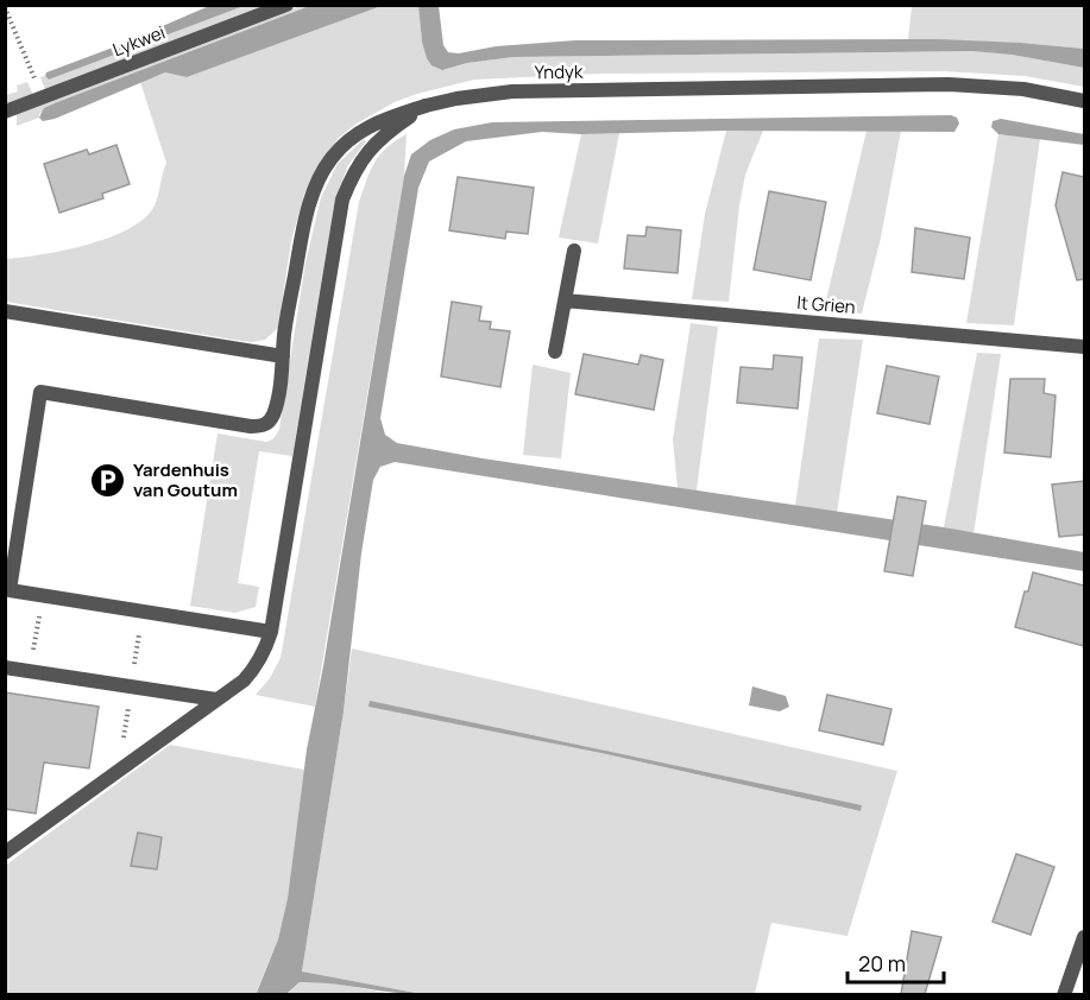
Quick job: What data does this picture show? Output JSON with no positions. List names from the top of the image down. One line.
{"streets":{"street":["Lykwei","Yndyk","It Grien"]},"places":{"parking":["Yardenhuis van Goutum"]},"scale_bar":"20 m"}
